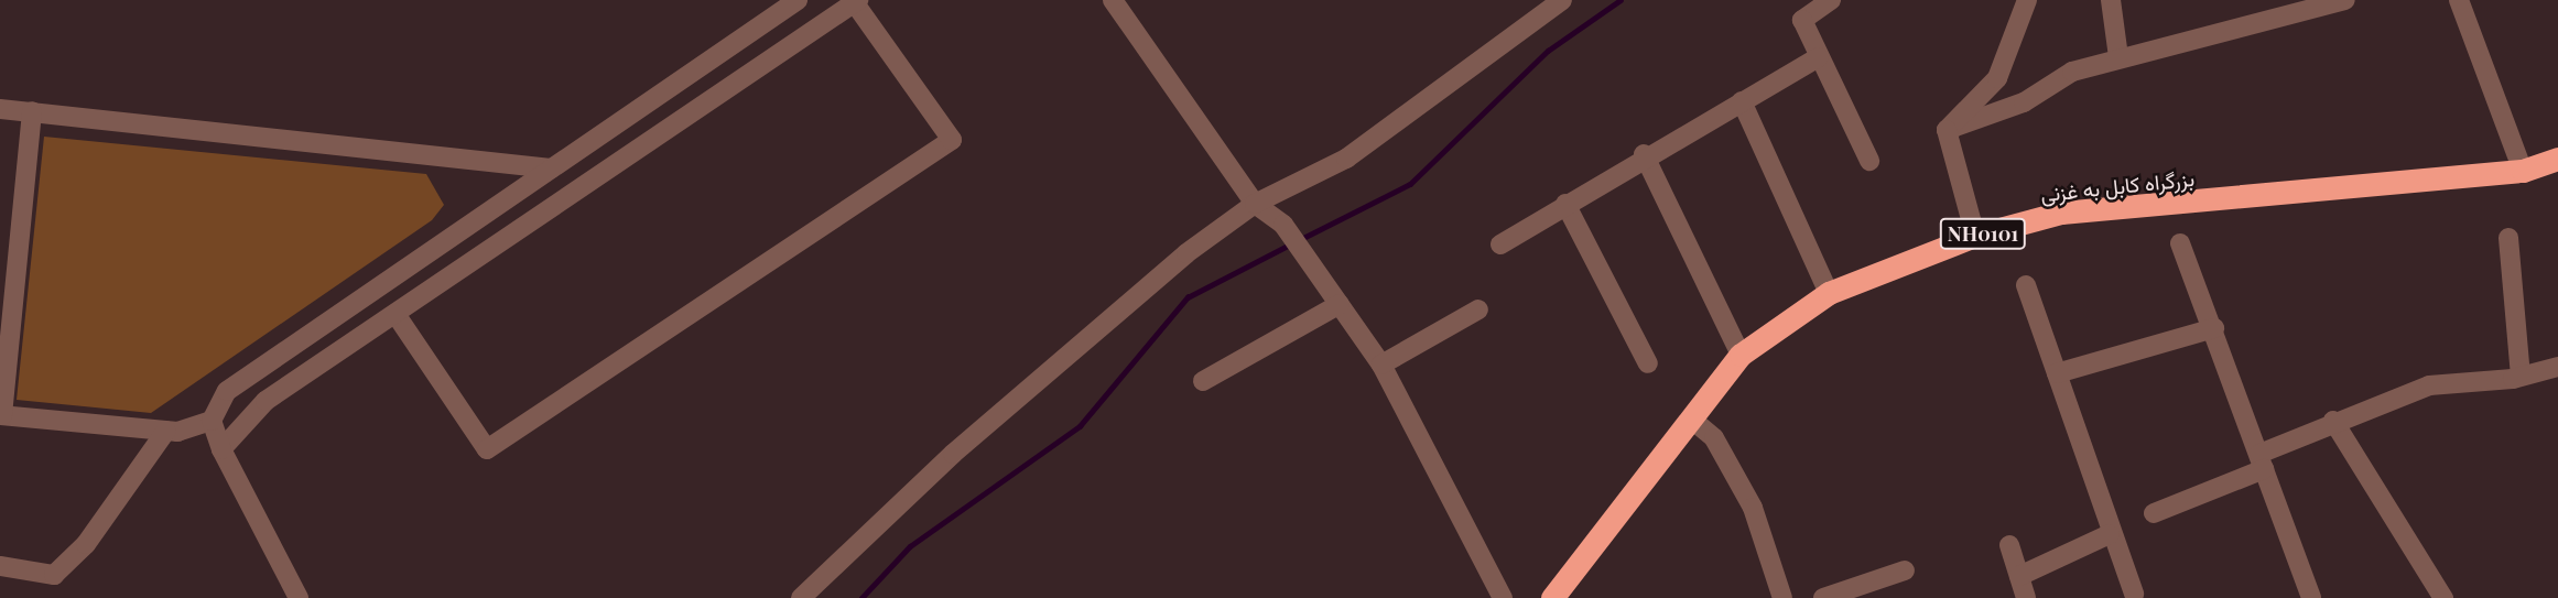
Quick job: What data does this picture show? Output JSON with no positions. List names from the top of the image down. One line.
{"streets":{"highway":["بزرگراه کابل به غزنی","NH0101"]}}
